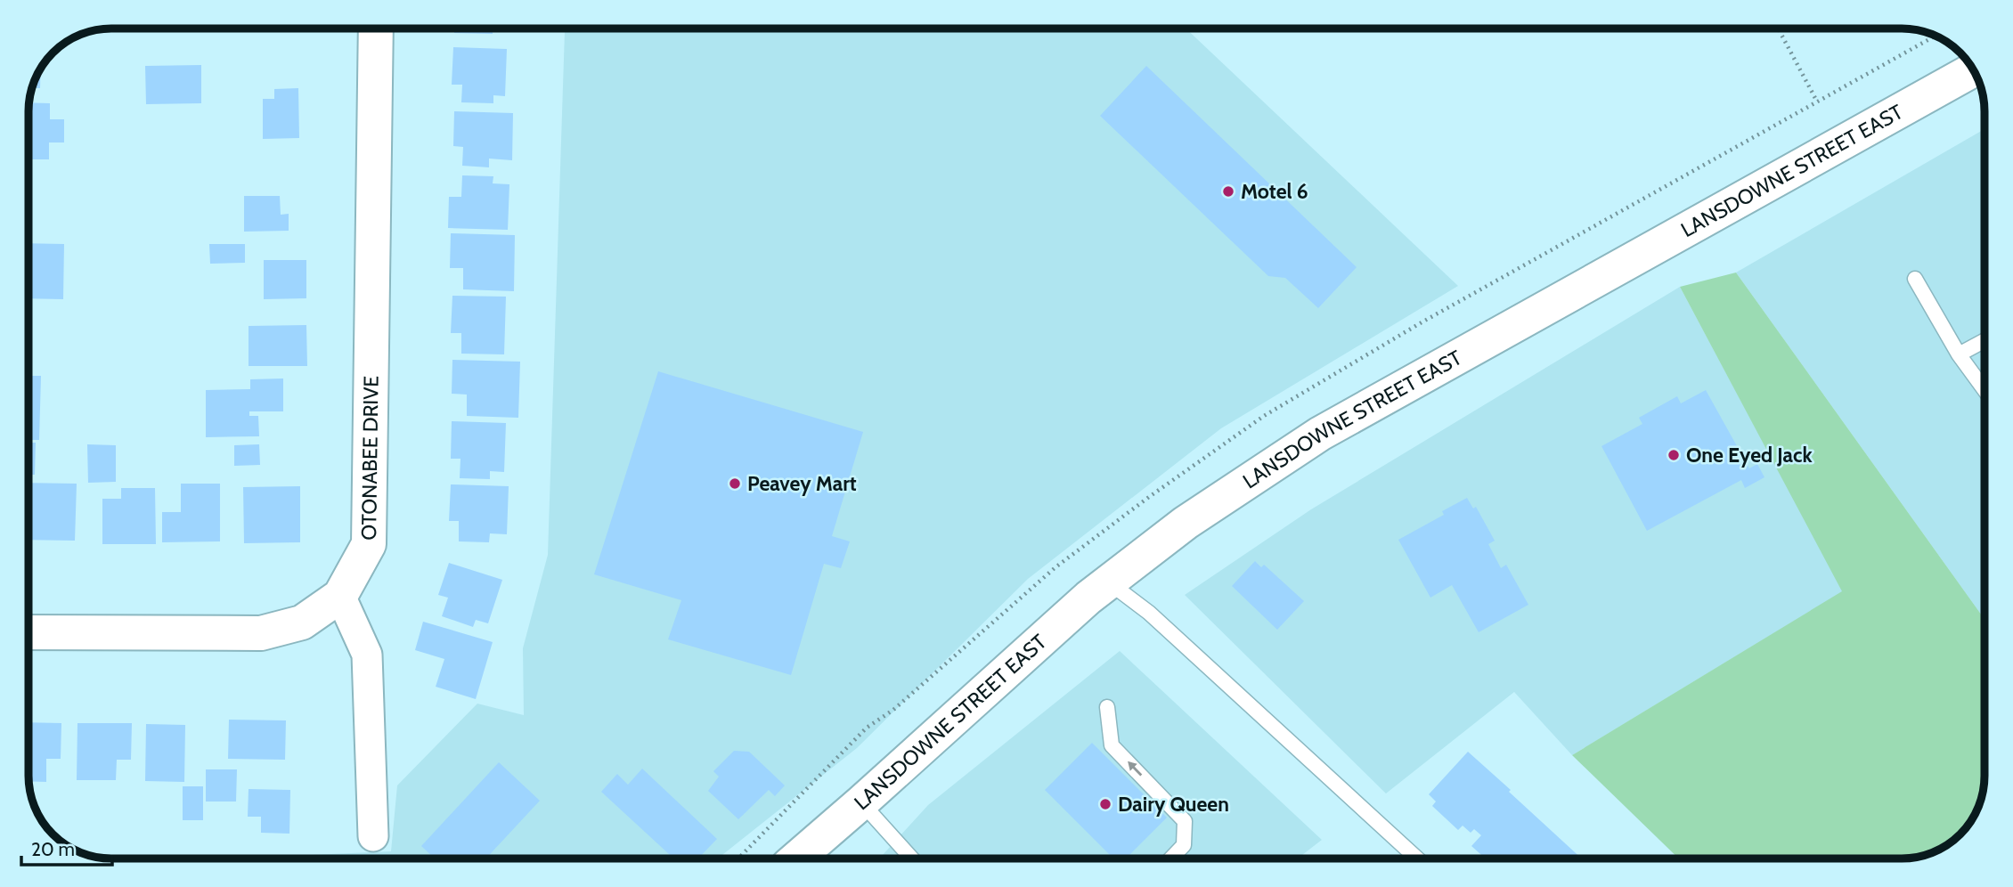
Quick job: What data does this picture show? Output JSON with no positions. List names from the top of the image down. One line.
{"streets":{"main road":["LANSDOWNE STREET EAST","OTONABEE DRIVE"]},"places":["Motel 6","One Eyed Jack","Peavey Mart","Dairy Queen"],"scale_bar":"20 m"}
